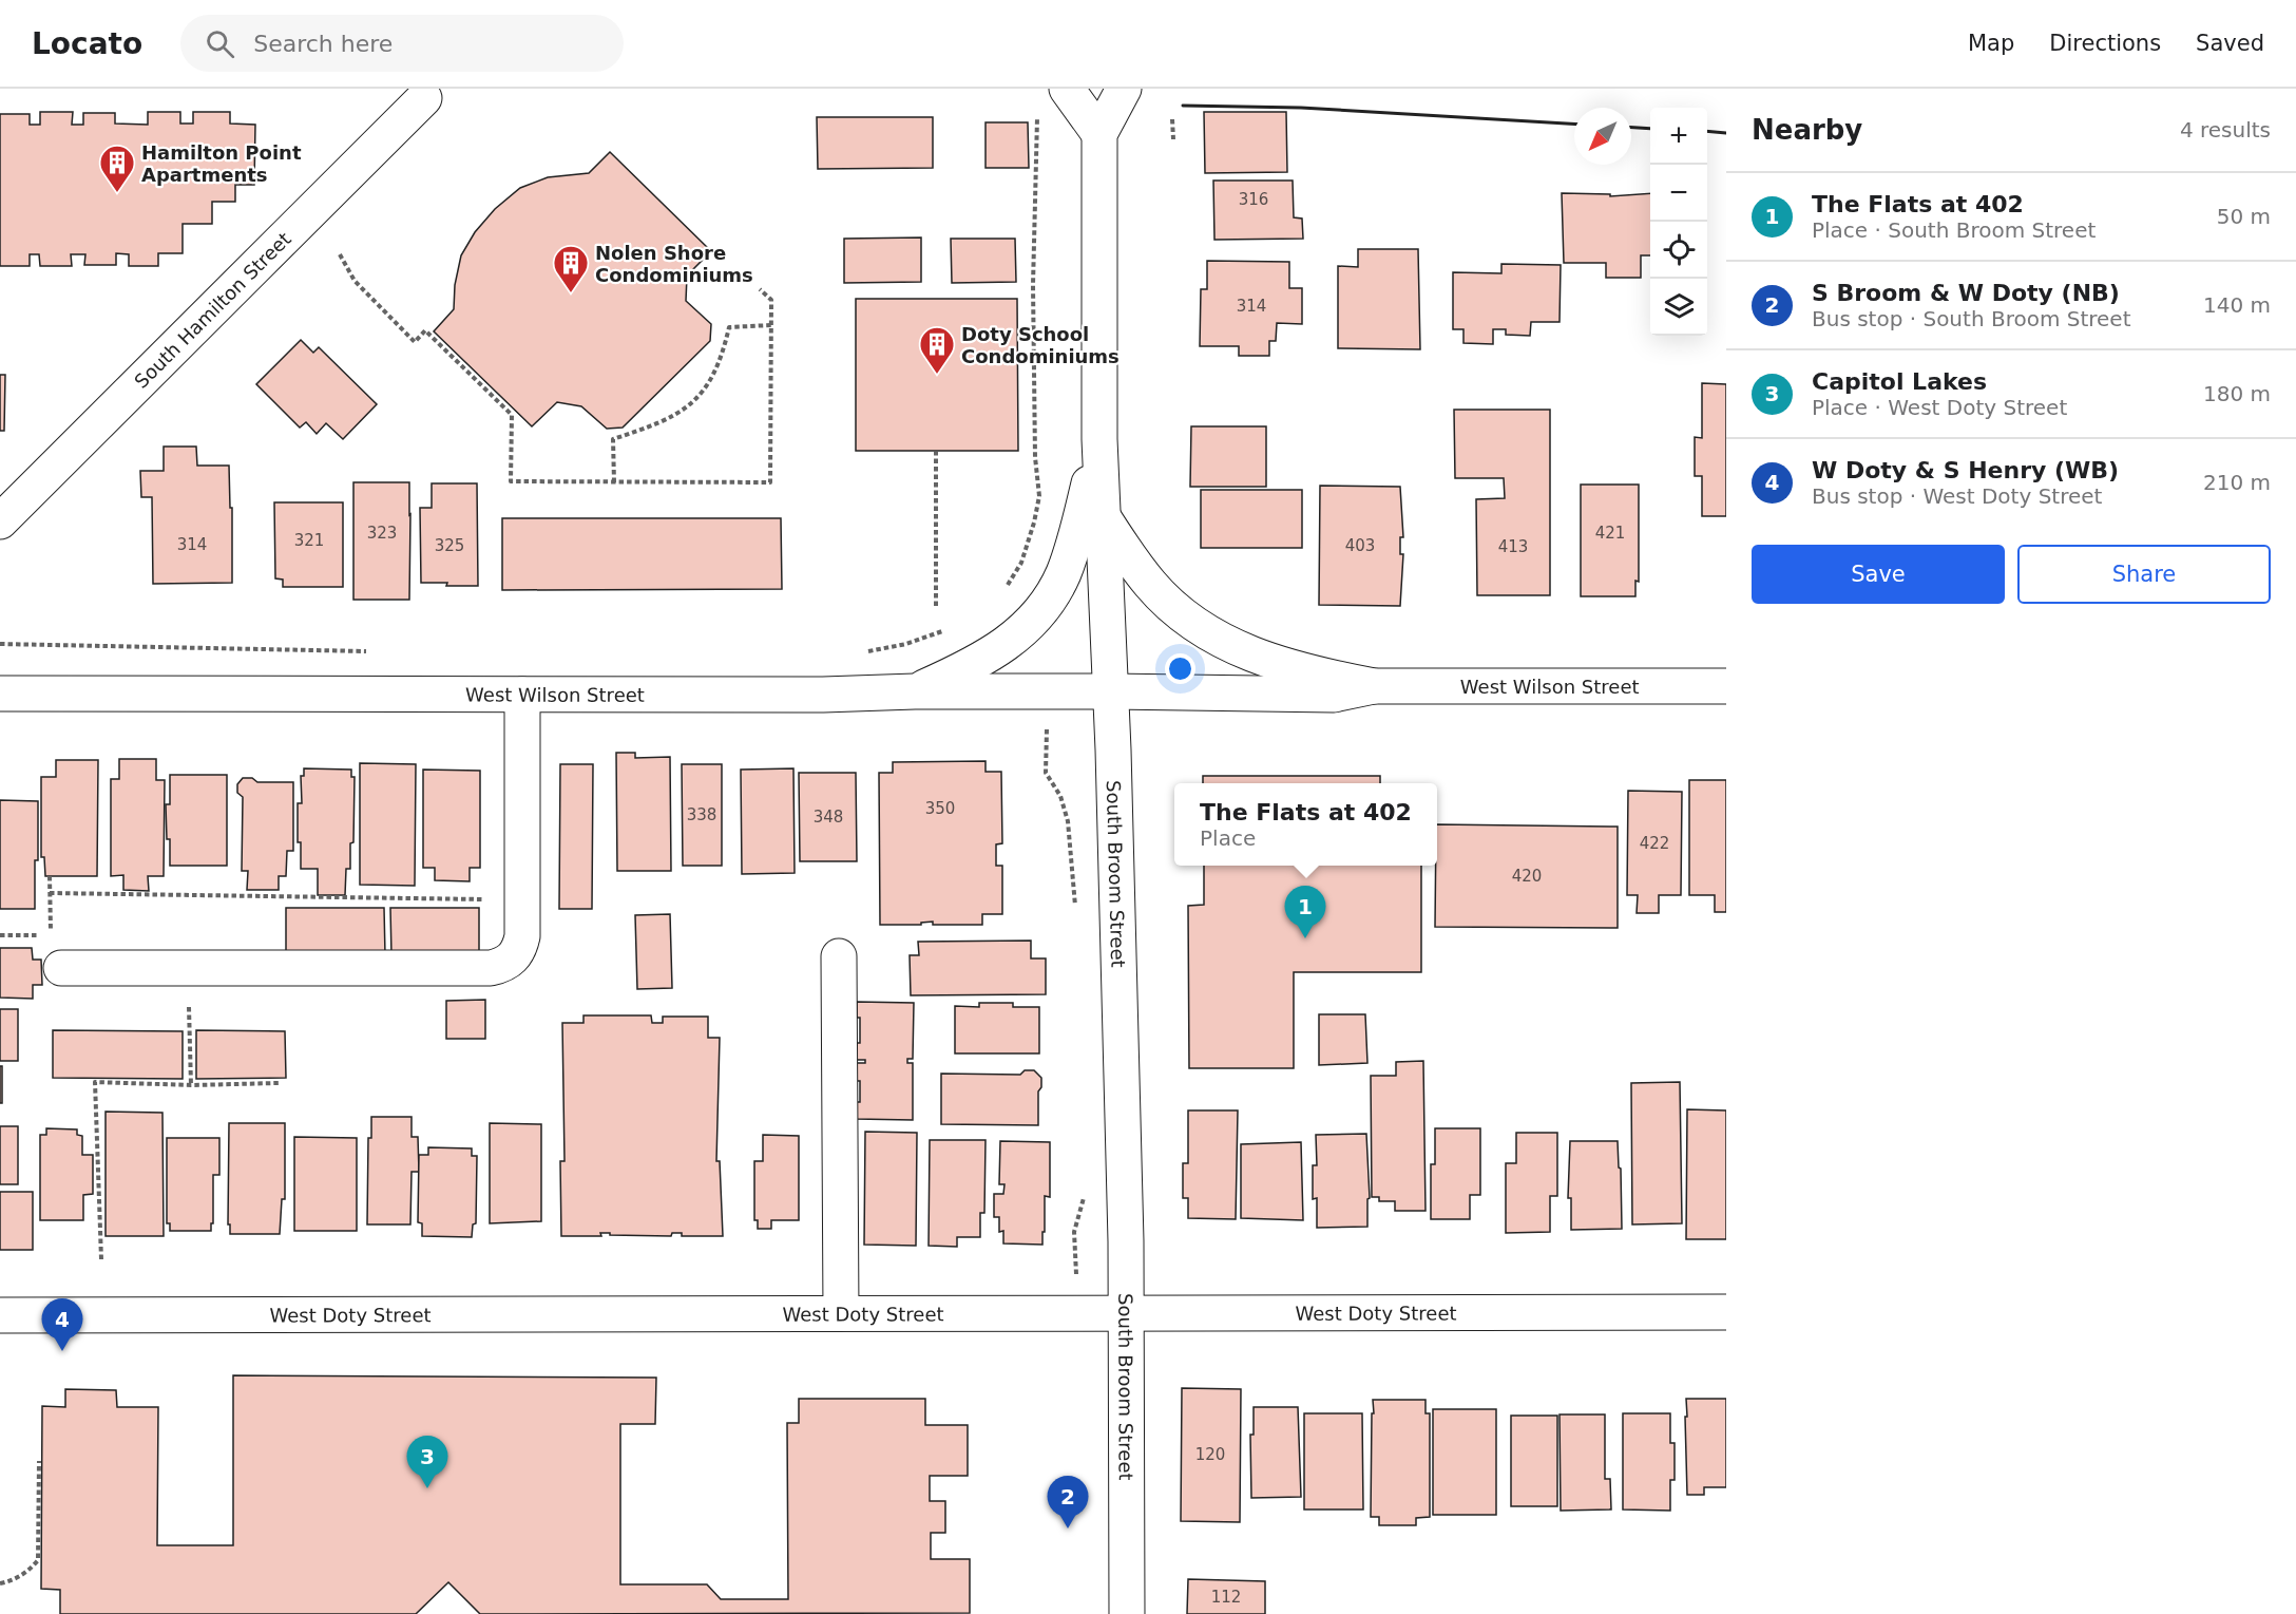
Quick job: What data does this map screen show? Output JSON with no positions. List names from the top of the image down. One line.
{"streets":{"street":["South Hamilton Street","West Wilson Street","South Broom Street","West Doty Street"]},"crossings":[["West Wilson Street","South Broom Street"],["South Broom Street","West Doty Street"]],"places":{"building":["Hamilton Point Apartments","Nolen Shore Condominiums","Doty School Condominiums"]},"house_numbers":["316","314","323","421","321","314","325","403","413","350","338","348","422","420","120","112"],"north":"bottom left","page":{"header":"Locato","search":"Search here","nav":["Map","Directions","Saved"],"heading":["Nearby","4 results"],"map_buttons":["+","−"],"list":[{"mark":"1","name":"The Flats at 402","note":"Place · South Broom Street","value":"50 m"},{"mark":"2","name":"S Broom & W Doty (NB)","note":"Bus stop · South Broom Street","value":"140 m"},{"mark":"3","name":"Capitol Lakes","note":"Place · West Doty Street","value":"180 m"},{"mark":"4","name":"W Doty & S Henry (WB)","note":"Bus stop · West Doty Street","value":"210 m"}],"buttons":["Save","Share"],"popup":["The Flats at 402","Place"],"pins":["1","4","3","2"]}}
